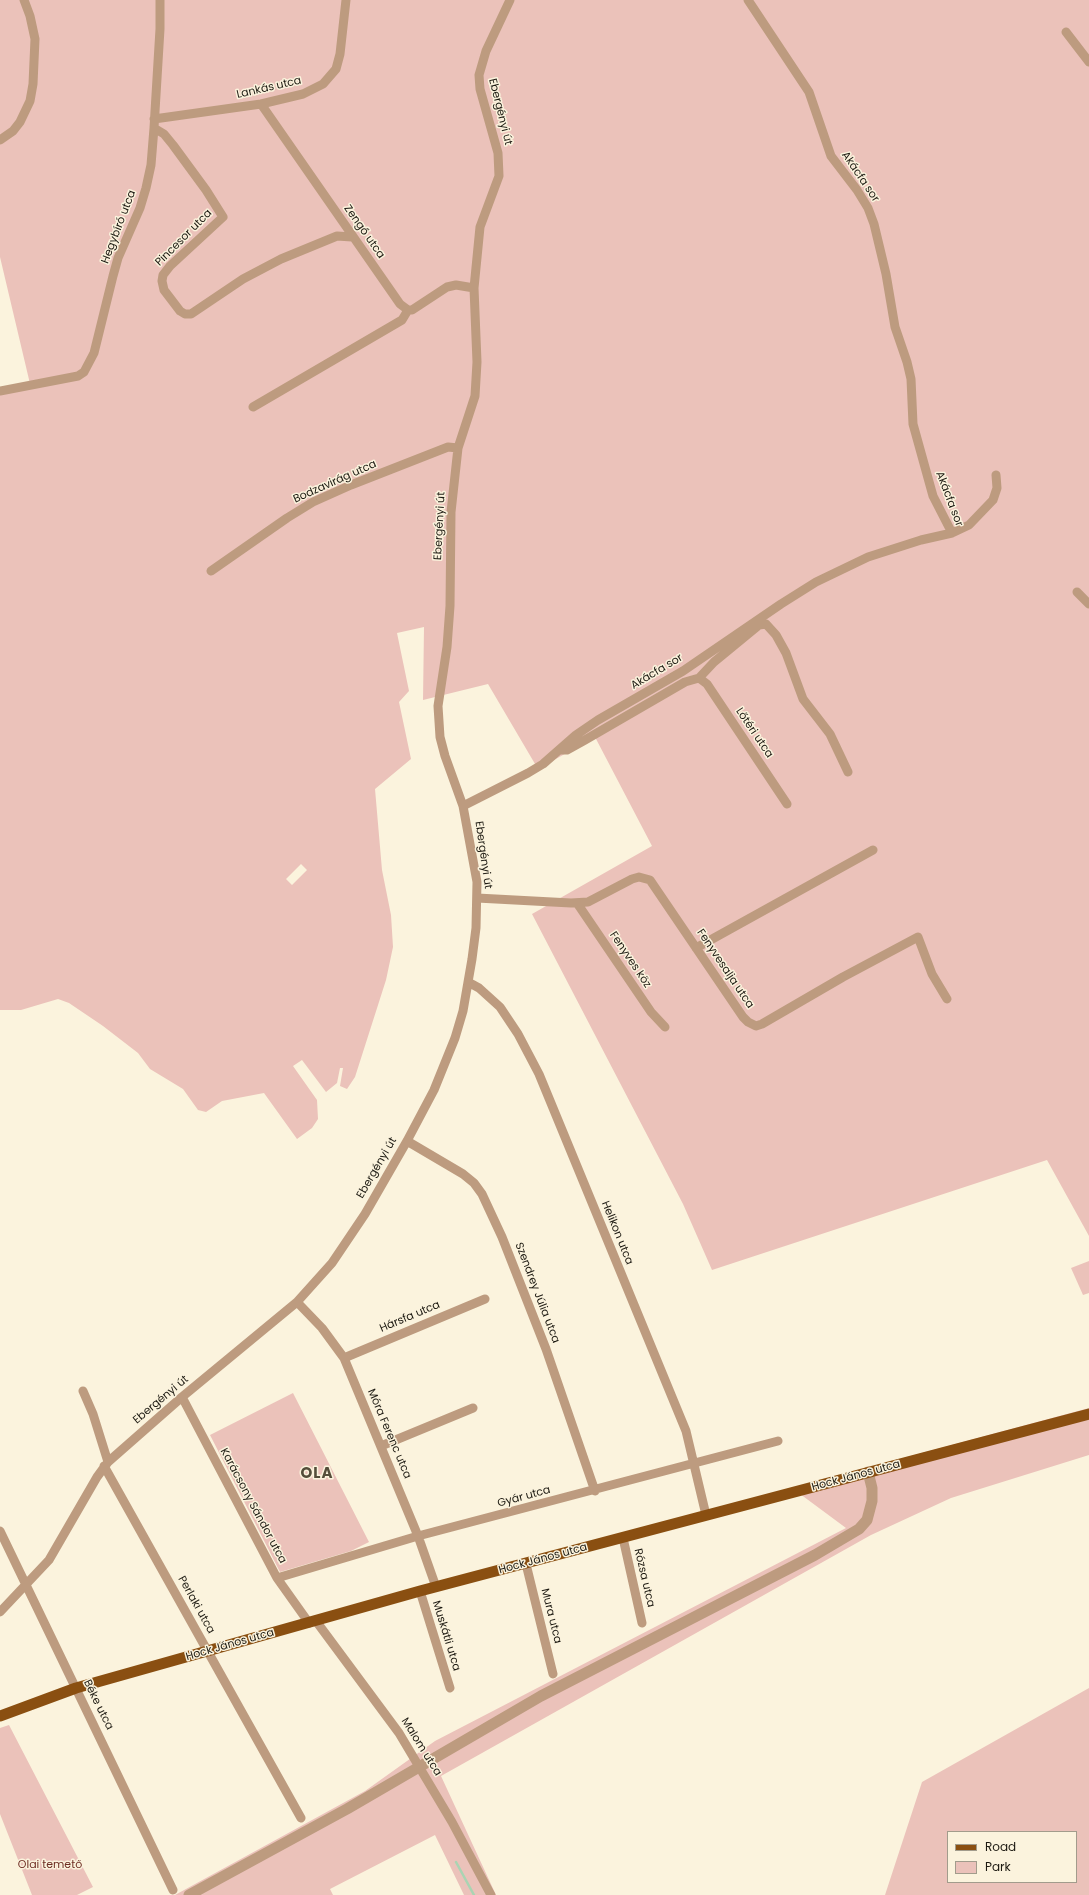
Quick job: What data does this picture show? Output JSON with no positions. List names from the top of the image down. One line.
{"streets":{"main road":["Hock János utca"],"street":["Lankás utca","Ebergényi út","Akácfa sor","Hegybíró utca","Zengő utca","Pincesor utca","Bodzavirág utca","Lőtéri utca","Fenyves köz","Fenyvesalja utca","Helikon utca","Szendrey Júlia utca","Hársfa utca","Móra Ferenc utca","Gyár utca","Karácsony Sándor utca","Rózsa utca","Perlaki utca","Mura utca","Muskátli utca","Béke utca","Malom utca"]},"crossings":[["Lankás utca","Hegybíró utca"],["Lankás utca","Zengő utca"],["Lankás utca","Pincesor utca"],["Ebergényi út","Akácfa sor"],["Ebergényi út","Bodzavirág utca"],["Ebergényi út","Fenyvesalja utca"],["Ebergényi út","Helikon utca"],["Ebergényi út","Szendrey Júlia utca"],["Ebergényi út","Móra Ferenc utca"],["Ebergényi út","Karácsony Sándor utca"],["Ebergényi út","Perlaki utca"],["Ebergényi út","Béke utca"],["Hegybíró utca","Pincesor utca"],["Zengő utca","Pincesor utca"],["Fenyves köz","Fenyvesalja utca"],["Helikon utca","Hock János utca"],["Helikon utca","Gyár utca"],["Szendrey Júlia utca","Gyár utca"],["Hársfa utca","Móra Ferenc utca"],["Móra Ferenc utca","Hock János utca"],["Móra Ferenc utca","Gyár utca"],["Hock János utca","Karácsony Sándor utca"],["Hock János utca","Rózsa utca"],["Hock János utca","Perlaki utca"],["Hock János utca","Mura utca"],["Hock János utca","Muskátli utca"],["Hock János utca","Béke utca"],["Hock János utca","Malom utca"],["Gyár utca","Karácsony Sándor utca"],["Karácsony Sándor utca","Malom utca"]],"districts":["OLA"],"parks":["Olai temető"],"legend":["Road","Park"]}
